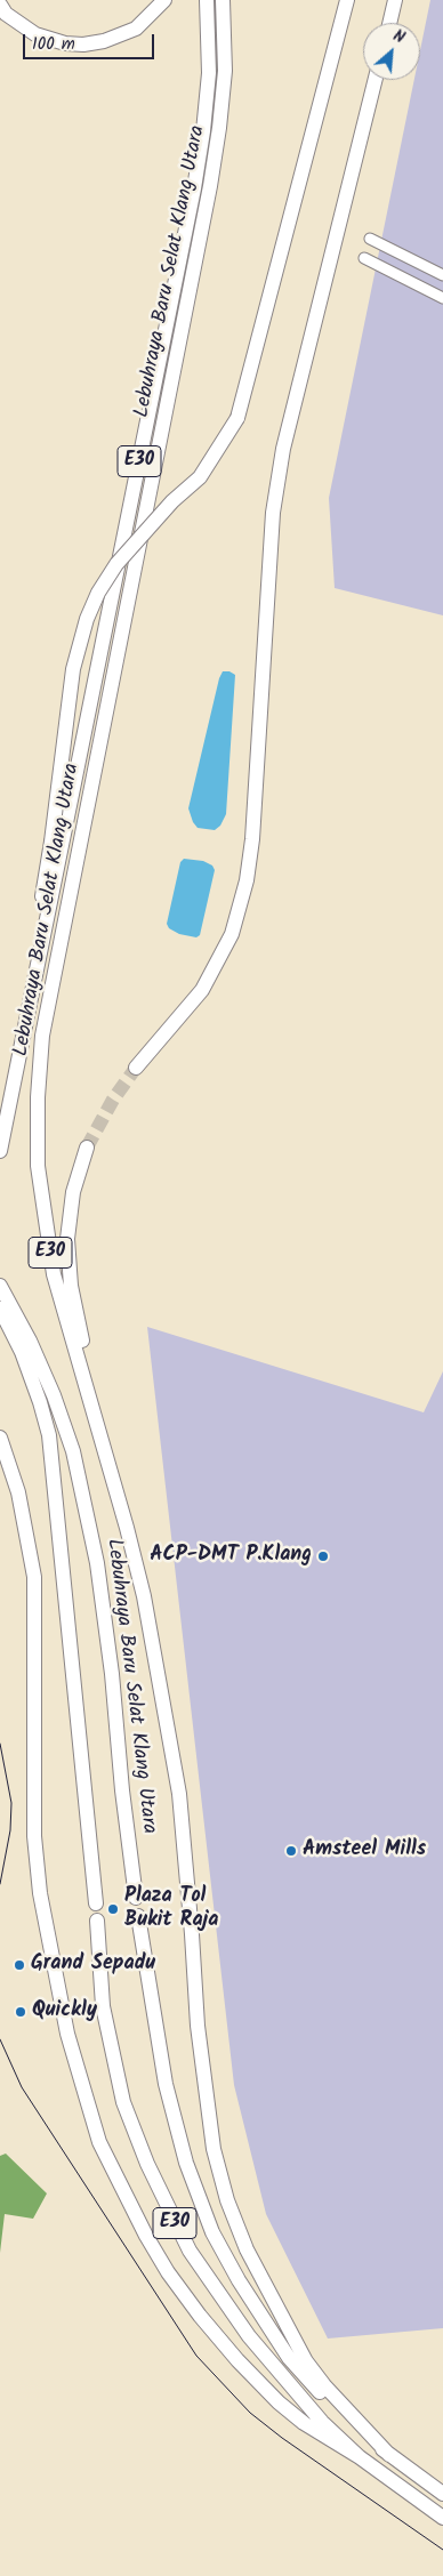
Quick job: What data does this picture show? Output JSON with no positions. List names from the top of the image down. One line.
{"streets":{"highway":["Lebuhraya Baru Selat Klang Utara","E30"]},"places":["ACP-DMT P.Klang","Amsteel Mills","Plaza Tol Bukit Raja","Grand Sepadu","Quickly"],"scale_bar":"100 m","north":"top right"}
